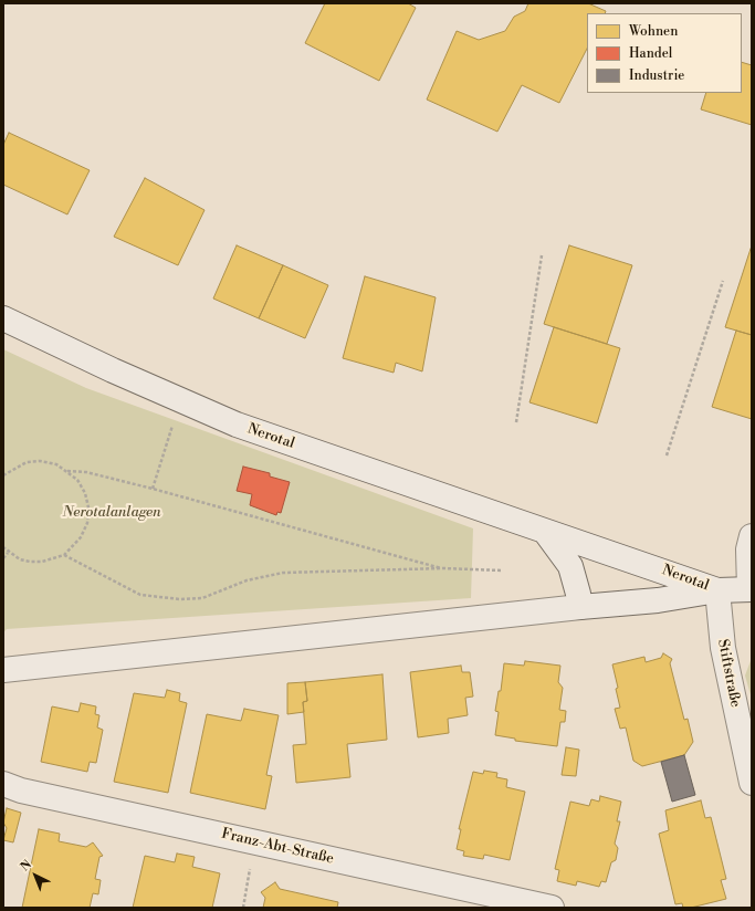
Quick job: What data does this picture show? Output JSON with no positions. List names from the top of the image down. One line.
{"streets":{"street":["Nerotal","Stiftstraße","Franz-Abt-Straße"]},"crossings":[["Nerotal","Stiftstraße"]],"parks":["Nerotalanlagen"],"legend":["Wohnen","Handel","Industrie"],"north":"top left"}
